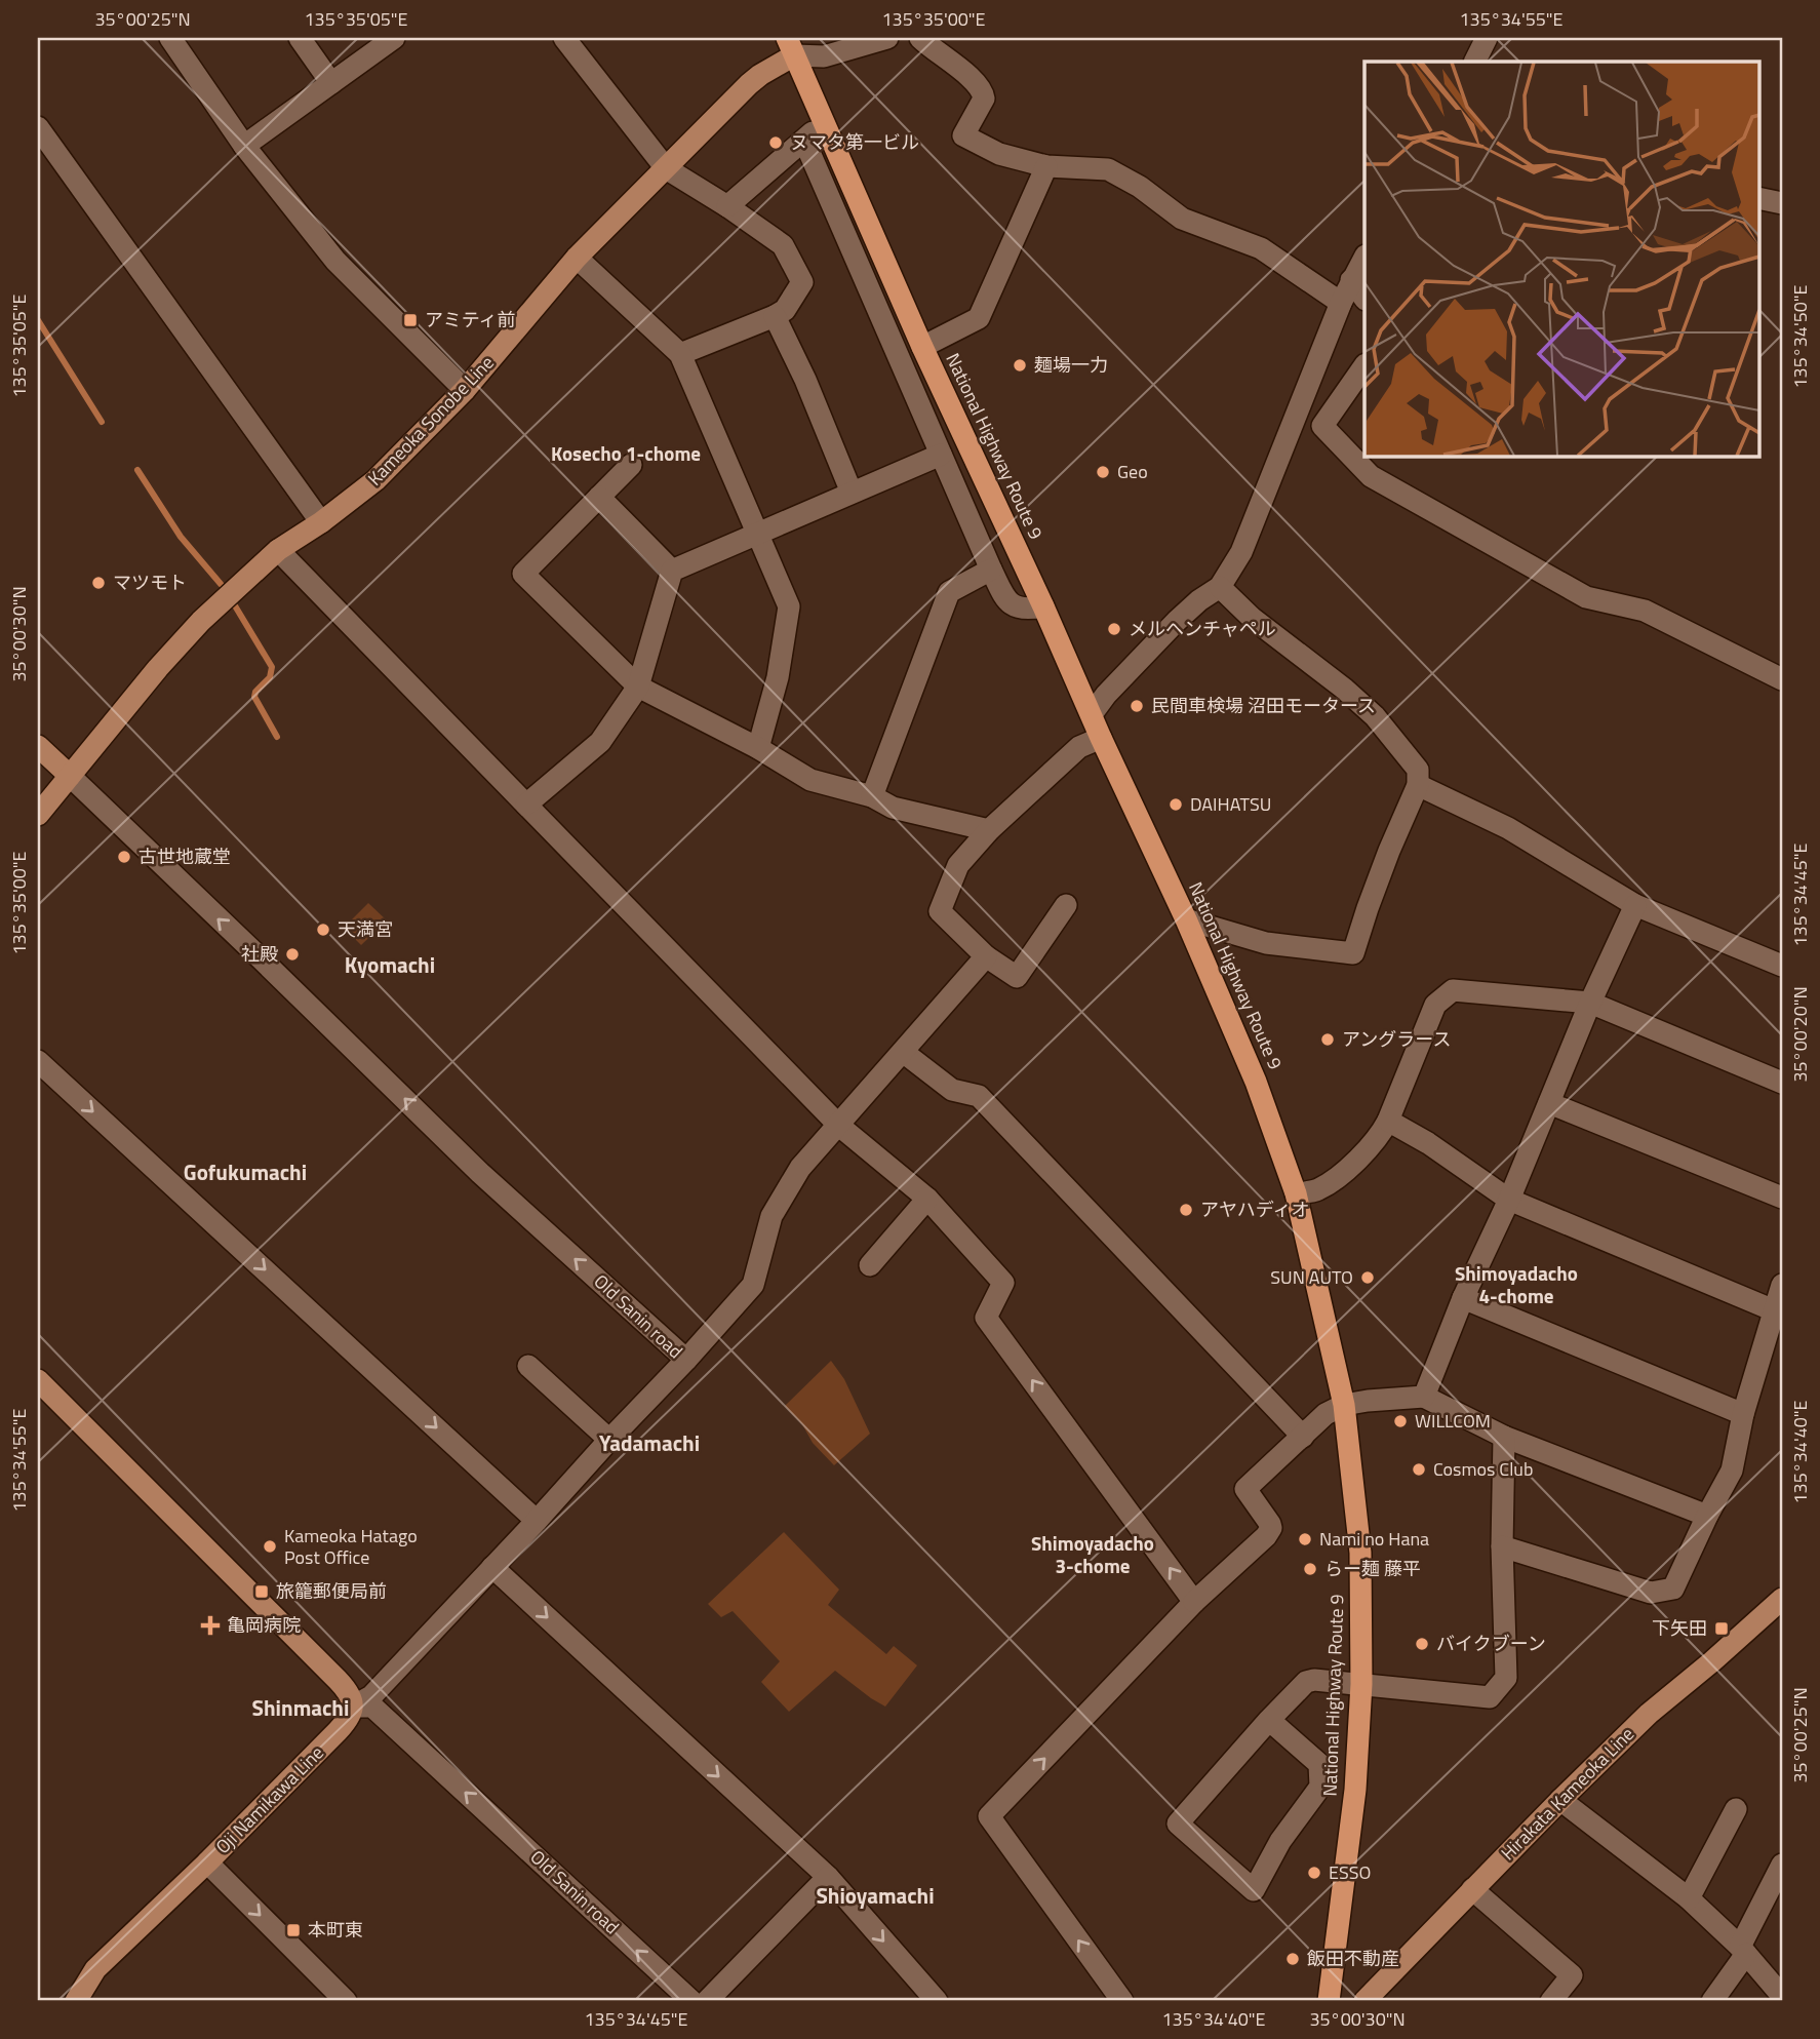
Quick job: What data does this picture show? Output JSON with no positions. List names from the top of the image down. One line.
{"streets":{"highway":["National Highway Route 9"],"main road":["Kameoka Sonobe Line","Hirakata Kameoka Line","Oji Namikawa Line"],"street":["Old Sanin road"]},"crossings":[["Kameoka Sonobe Line","National Highway Route 9"],["Kameoka Sonobe Line","Old Sanin road"],["Old Sanin road","Oji Namikawa Line"]],"districts":["Kosecho 1-chome","Kyomachi","Gofukumachi","Shimoyadacho 4-chome","Yadamachi","Shimoyadacho 3-chome","Shinmachi","Shioyamachi"],"places":{"other":["ヌマタ第一ビル","麺場一力","Geo","マツモト","メルヘンチャペル","民間車検場 沼田モータース","DAIHATSU","古世地蔵堂","天満宮","社殿","アングラース","アヤハディオ","SUN AUTO","WILLCOM","Cosmos Club","Nami no Hana","Kameoka Hatago Post Office","らー麺 藤平","バイクブーン","ESSO","飯田不動産"],"transit":["アミティ前","旅籠郵便局前","下矢田","本町東"],"health":["亀岡病院"]},"coordinates":["35°00'25\"N","135°35'05\"E","135°35'00\"E","135°34'55\"E","135°34'50\"E","35°00'30\"N","135°34'45\"E","35°00'20\"N","135°34'40\"E"]}
